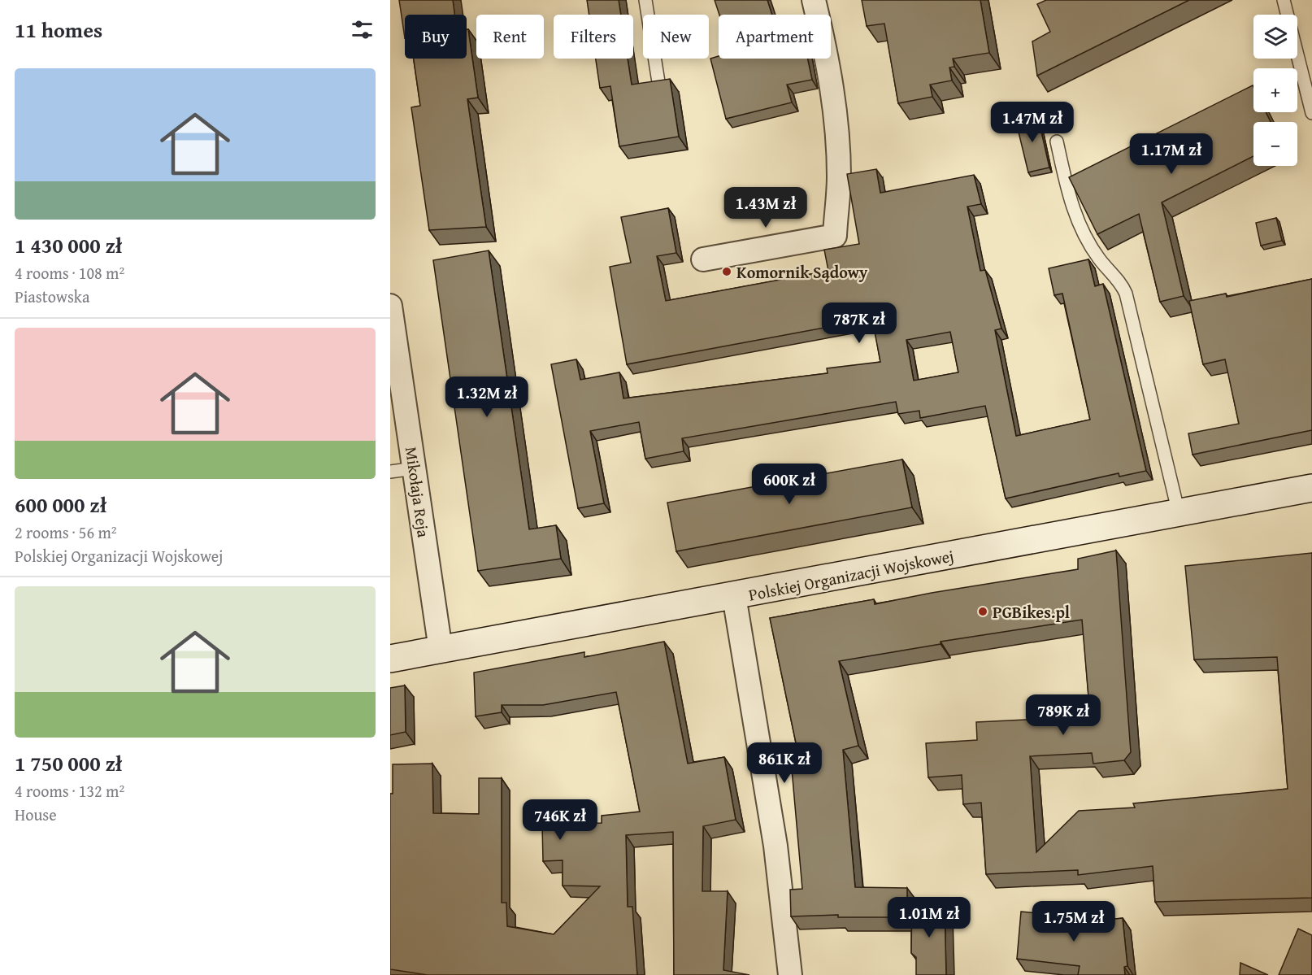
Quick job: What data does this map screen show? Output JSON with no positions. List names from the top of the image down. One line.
{"streets":{"street":["Mikołaja Reja","Polskiej Organizacji Wojskowej"]},"crossings":[["Mikołaja Reja","Polskiej Organizacji Wojskowej"]],"places":["Komornik Sądowy","PGBikes.pl"],"page":{"heading":"11 homes","map_buttons":["+","−"],"chip":["Buy","Rent","Filters","New","Apartment"],"list":[{"name":"1 430 000 zł","note":"4 rooms · 108 m² · Piastowska"},{"name":"600 000 zł","note":"2 rooms · 56 m² · Polskiej Organizacji Wojskowej"},{"name":"1 750 000 zł","note":"4 rooms · 132 m² · House"}],"price":["1.47M zł","1.17M zł","1.43M zł","787K zł","1.32M zł","600K zł","789K zł","861K zł","746K zł","1.01M zł","1.75M zł"]}}
